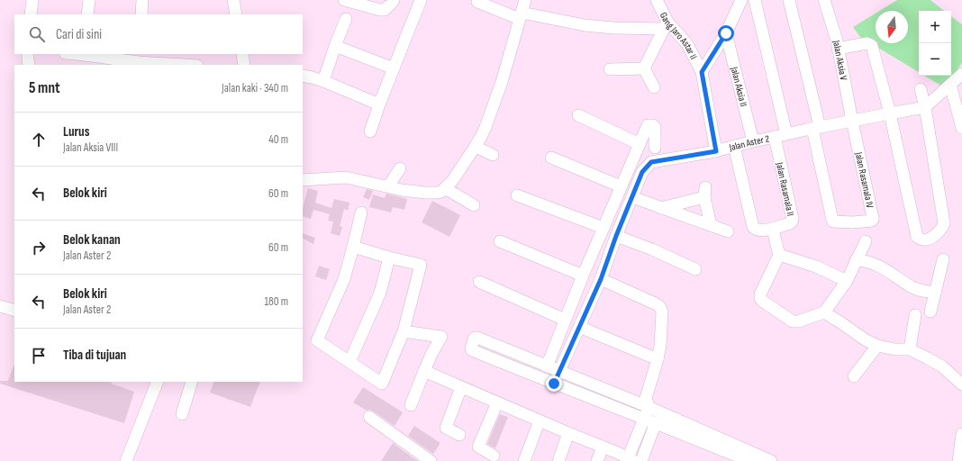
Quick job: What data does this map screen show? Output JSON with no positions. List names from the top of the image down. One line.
{"streets":{"street":["Gang Jaro Astar II","Jalan Aksia V","Jalan Aksia II","Jalan Aster 2","Jalan Rasamala IV","Jalan Rasamala II"]},"crossings":[["Gang Jaro Astar II","Jalan Aster 2"],["Jalan Aksia V","Jalan Aster 2"],["Jalan Aksia V","Jalan Rasamala IV"],["Jalan Aksia II","Jalan Aster 2"],["Jalan Aster 2","Jalan Rasamala IV"],["Jalan Aster 2","Jalan Rasamala II"]],"north":"bottom","page":{"map_buttons":["+","−"],"search":"Cari di sini","heading":["5 mnt","Jalan kaki · 340 m"],"list":[["Lurus","Jalan Aksia VIII","40 m"],["Belok kiri","60 m"],["Belok kanan","Jalan Aster 2","60 m"],["Belok kiri","Jalan Aster 2","180 m"],"Tiba di tujuan"]}}
